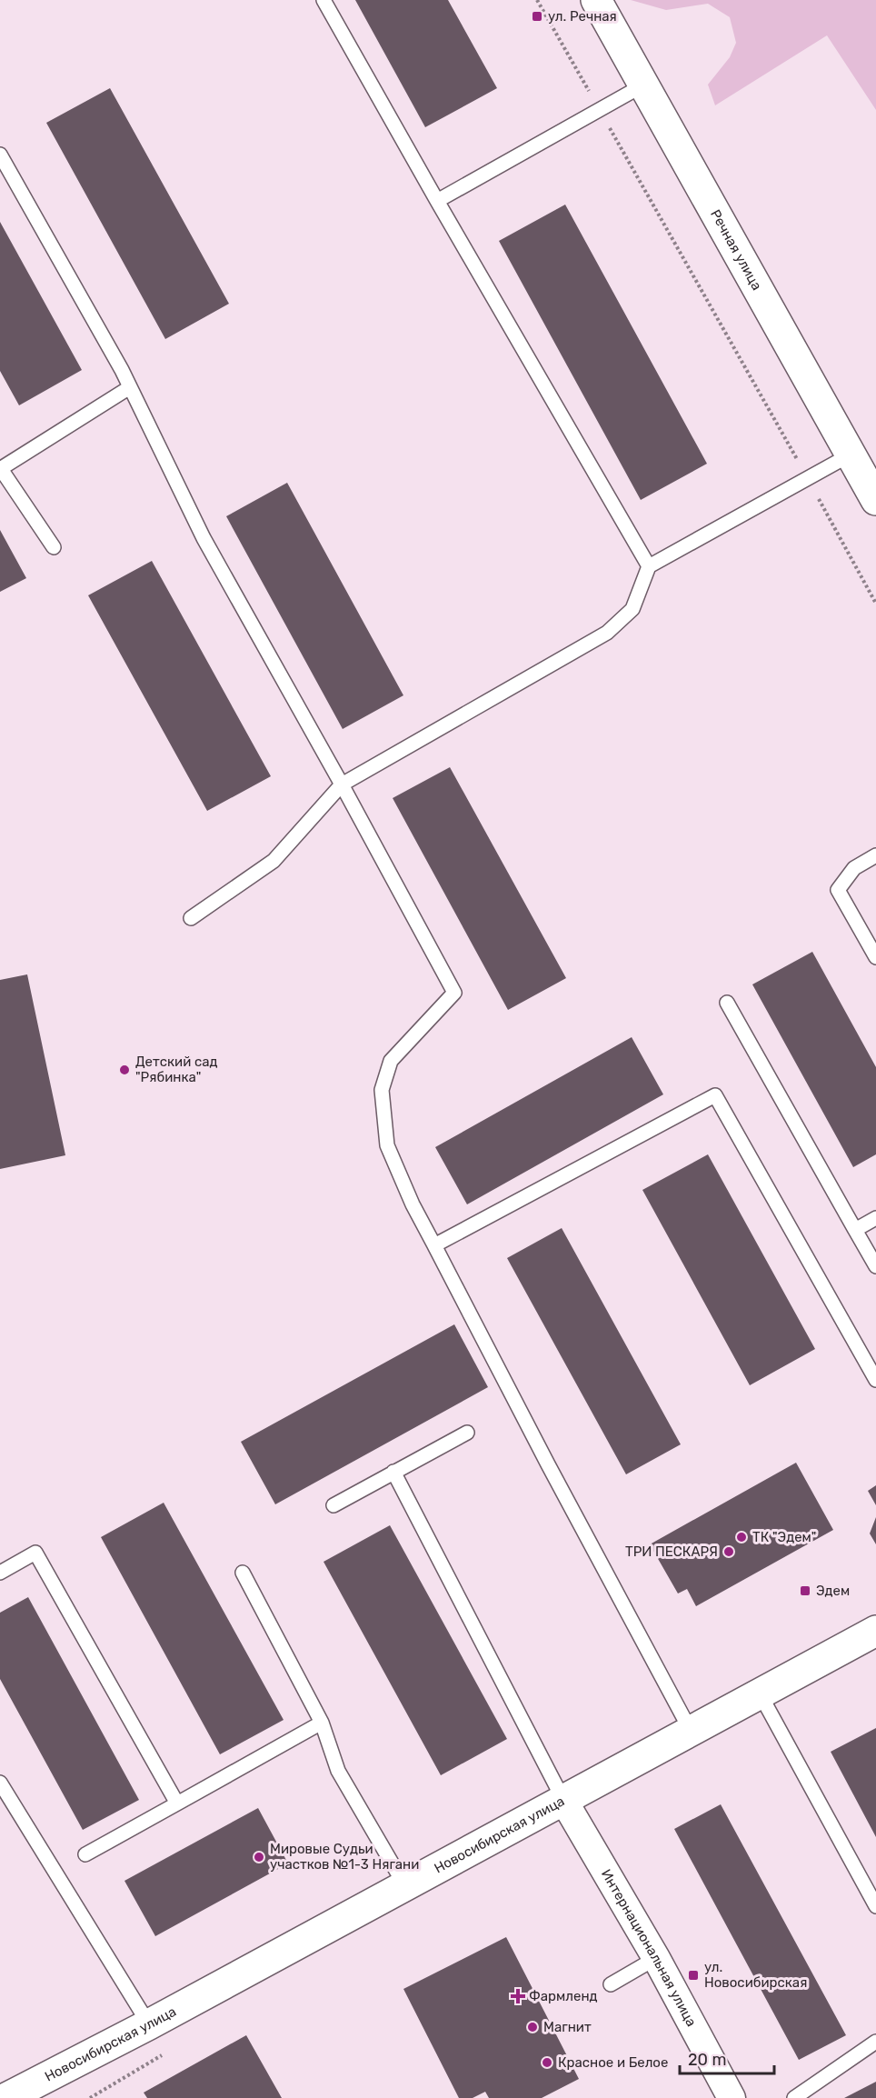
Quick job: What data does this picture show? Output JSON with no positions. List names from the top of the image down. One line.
{"streets":{"street":["Речная улица","Новосибирская улица","Интернациональная улица"]},"crossings":[["Новосибирская улица","Интернациональная улица"]],"places":{"transit":["ул. Речная","Эдем","ул. Новосибирская"],"other":["Детский сад \"Рябинка\"","ТК \"Эдем\"","ТРИ ПЕСКАРЯ","Мировые Судьи участков №1-3 Нягани","Магнит","Красное и Белое"],"health":["Фармленд"]},"scale_bar":"20 m"}
